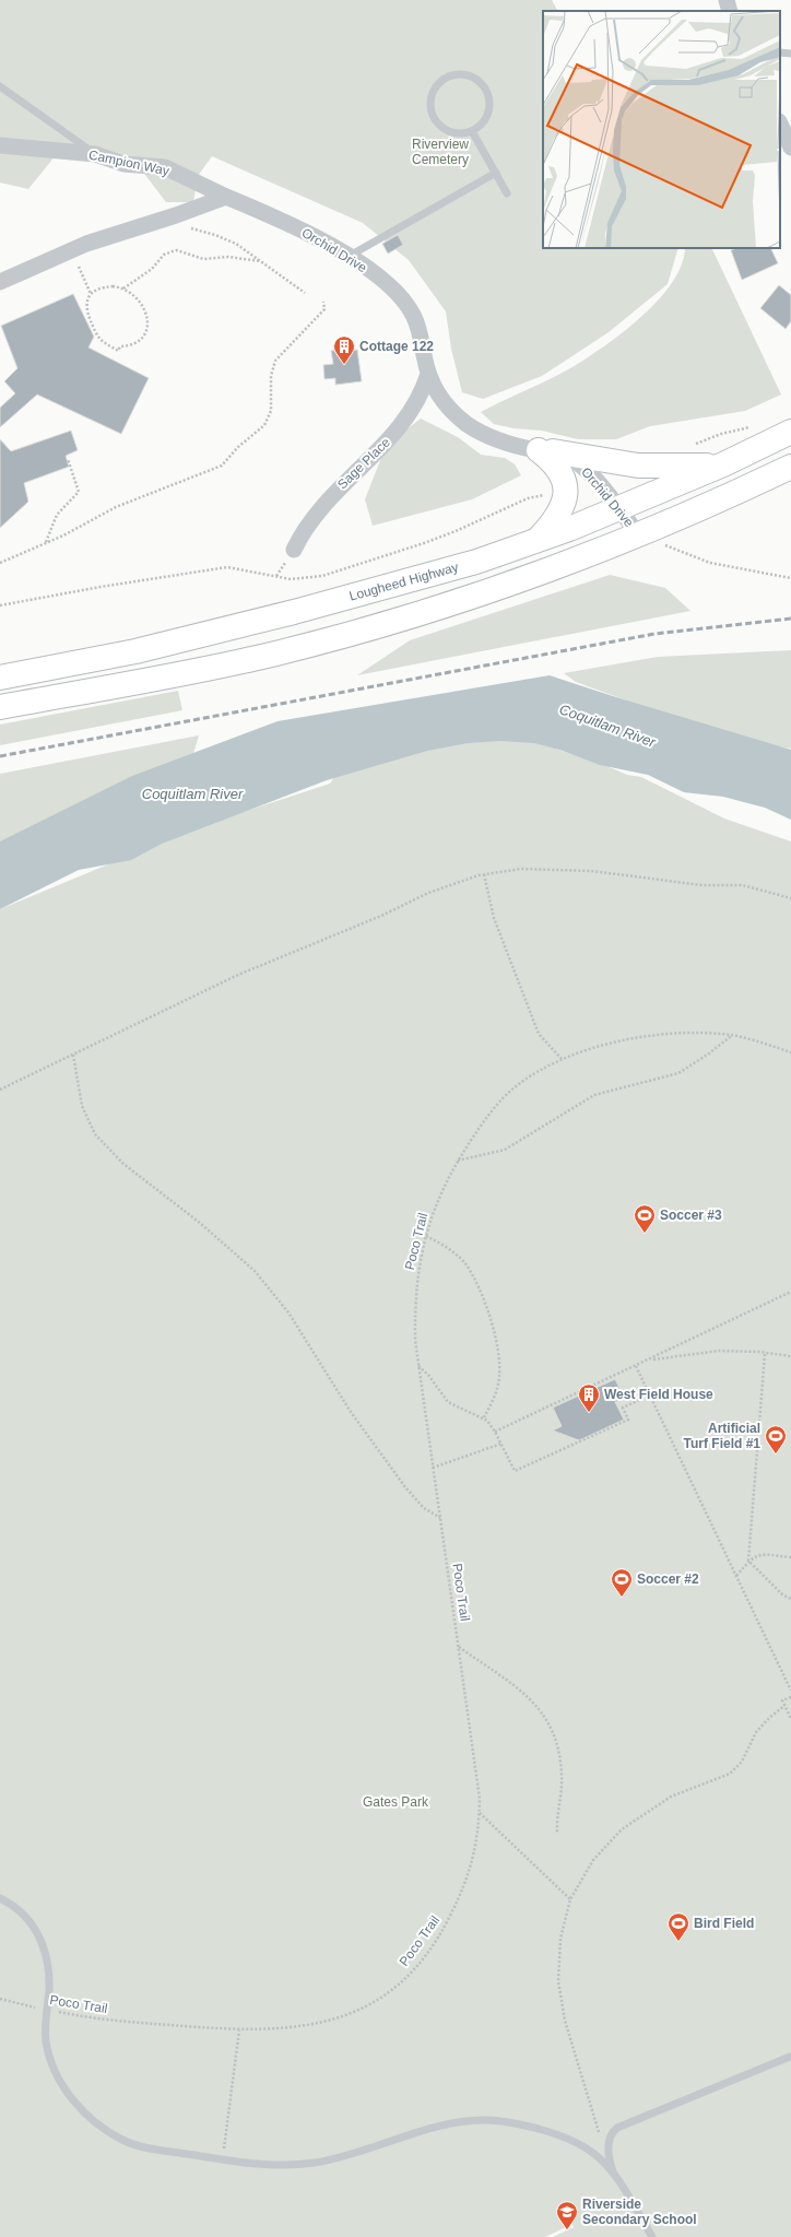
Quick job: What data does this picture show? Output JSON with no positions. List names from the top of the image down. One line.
{"streets":{"main road":["Lougheed Highway"],"street":["Campion Way","Orchid Drive","Sage Place"],"path":["Poco Trail"]},"crossings":[["Campion Way","Orchid Drive"],["Orchid Drive","Sage Place"],["Orchid Drive","Lougheed Highway"]],"water":["Coquitlam River"],"parks":["Riverview Cemetery","Gates Park"],"places":{"building":["Cottage 122","West Field House"],"sports":["Soccer #3","Artificial Turf Field #1","Soccer #2","Bird Field"],"school or university":["Riverside Secondary School"]}}
